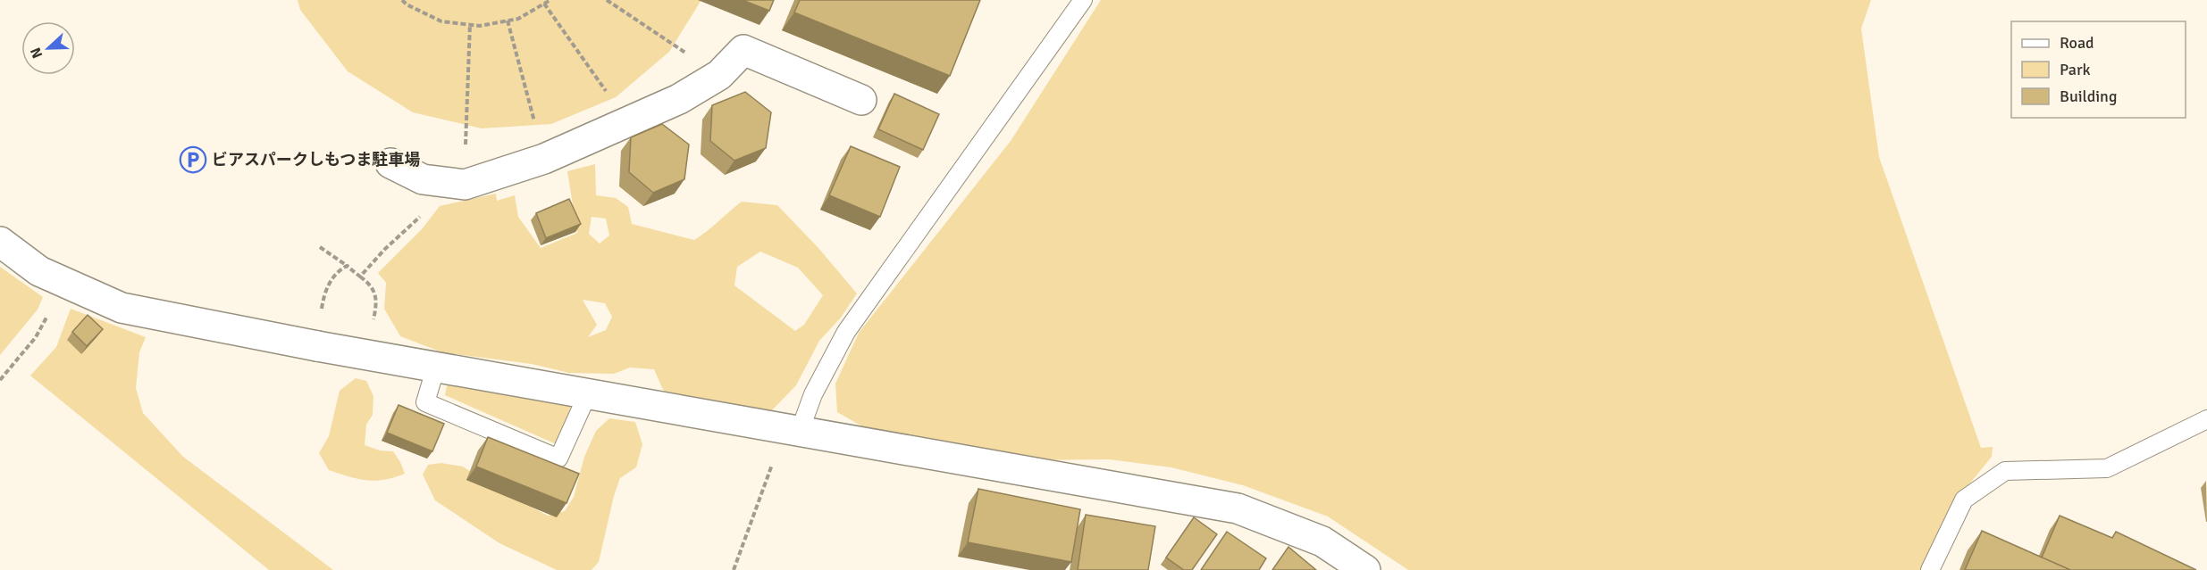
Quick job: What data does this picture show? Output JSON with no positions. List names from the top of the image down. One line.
{"places":{"parking":["ビアスパークしもつま駐車場"]},"legend":["Road","Park","Building"],"north":"left"}
